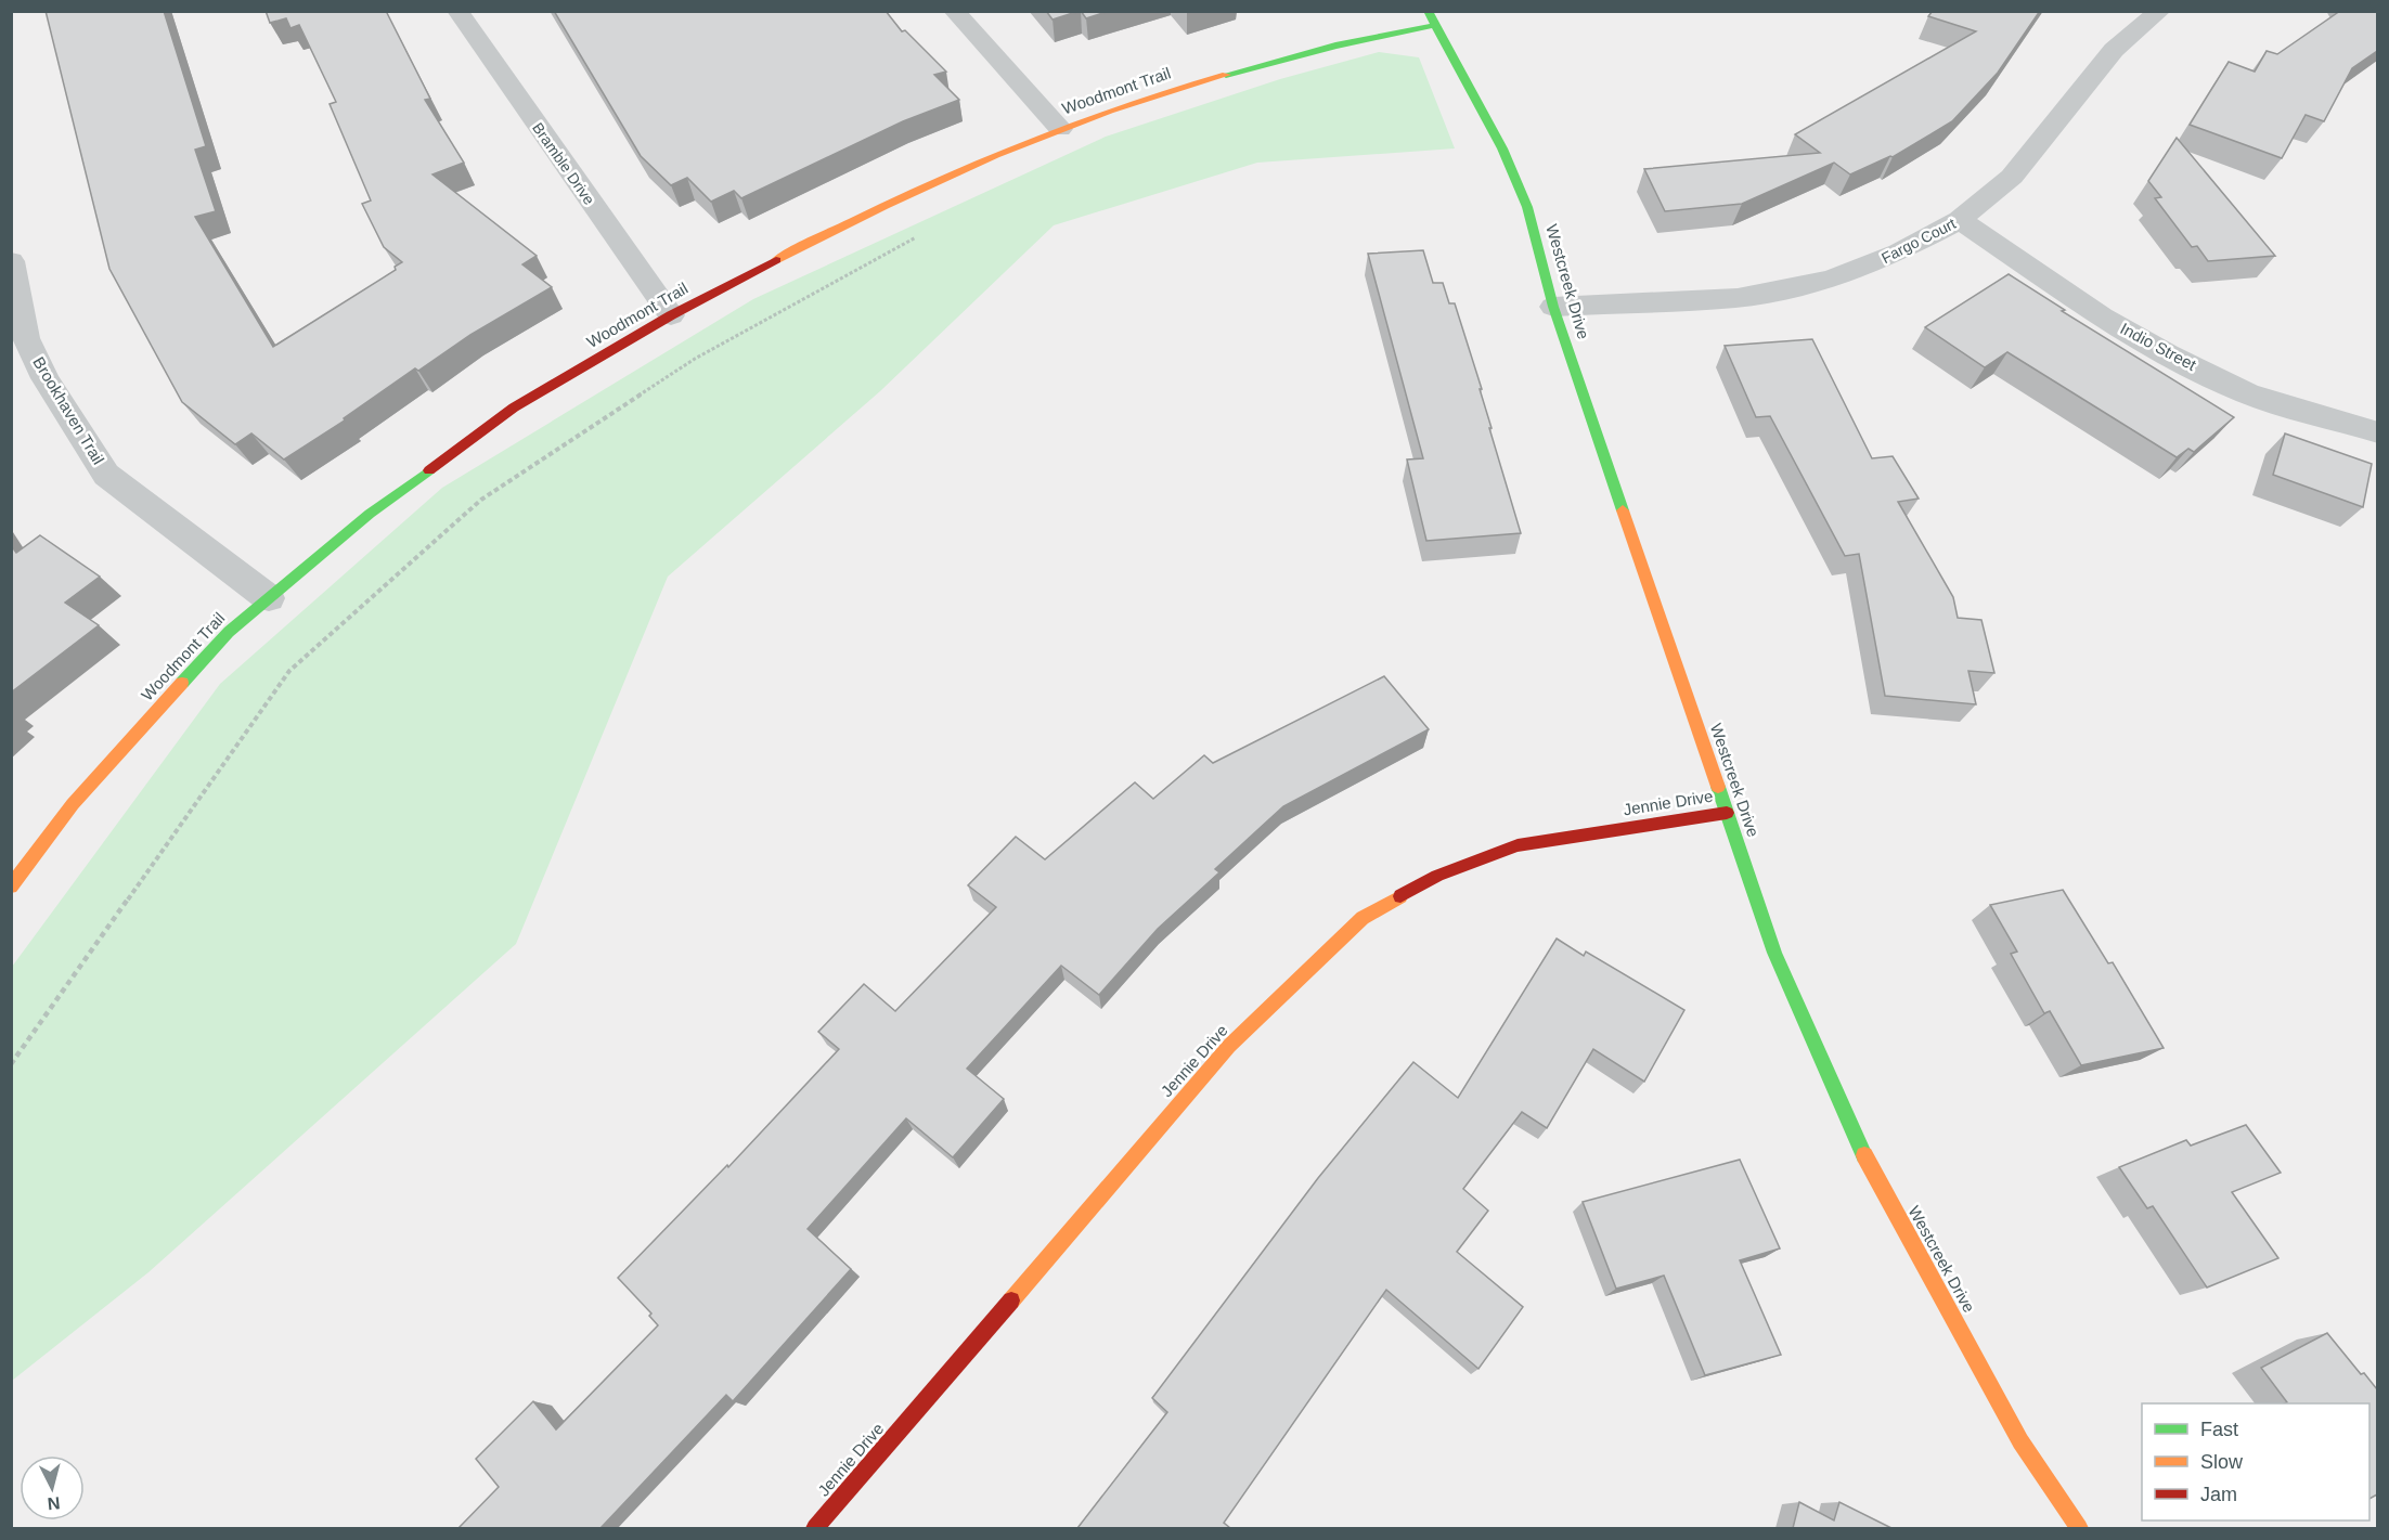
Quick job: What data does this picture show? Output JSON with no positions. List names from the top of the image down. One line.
{"streets":{"street":["Woodmont Trail","Bramble Drive","Fargo Court","Westcreek Drive","Indio Street","Brookhaven Trail","Jennie Drive"]},"crossings":[["Woodmont Trail","Bramble Drive"],["Woodmont Trail","Westcreek Drive"],["Woodmont Trail","Brookhaven Trail"],["Fargo Court","Westcreek Drive"],["Fargo Court","Indio Street"],["Westcreek Drive","Jennie Drive"]],"legend":["Fast","Slow","Jam"],"north":"bottom"}
